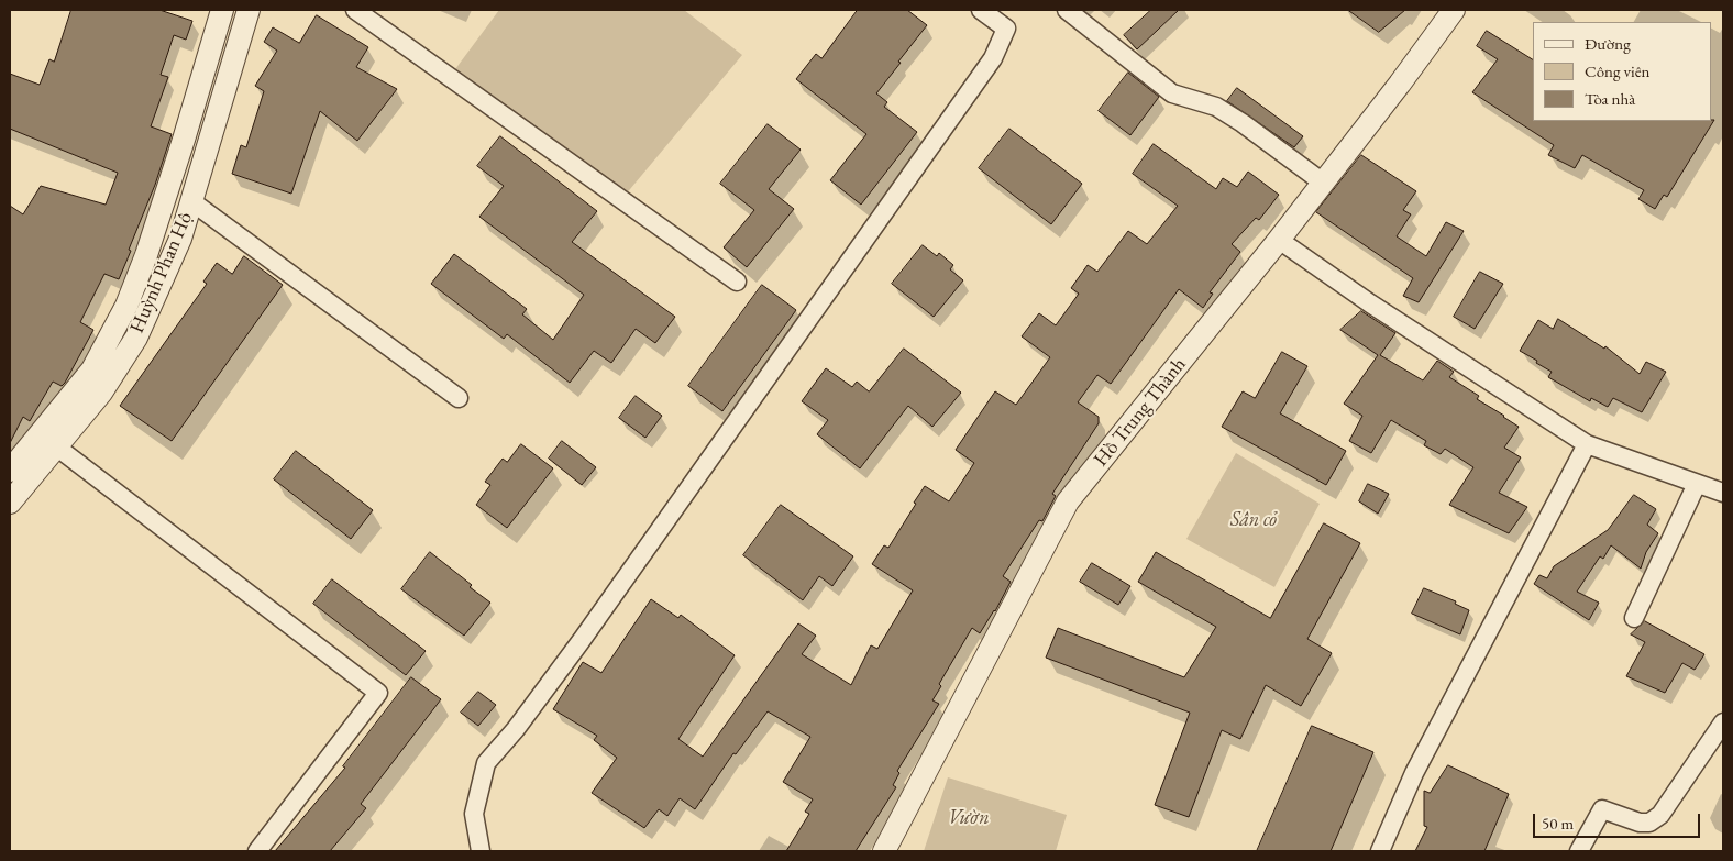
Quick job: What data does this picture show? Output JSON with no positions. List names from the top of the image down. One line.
{"streets":{"street":["Huỳnh Phan Hộ","Hồ Trung Thành"]},"parks":["Sân cỏ","Vườn"],"legend":["Đường","Công viên","Tòa nhà"],"scale_bar":"50 m"}
